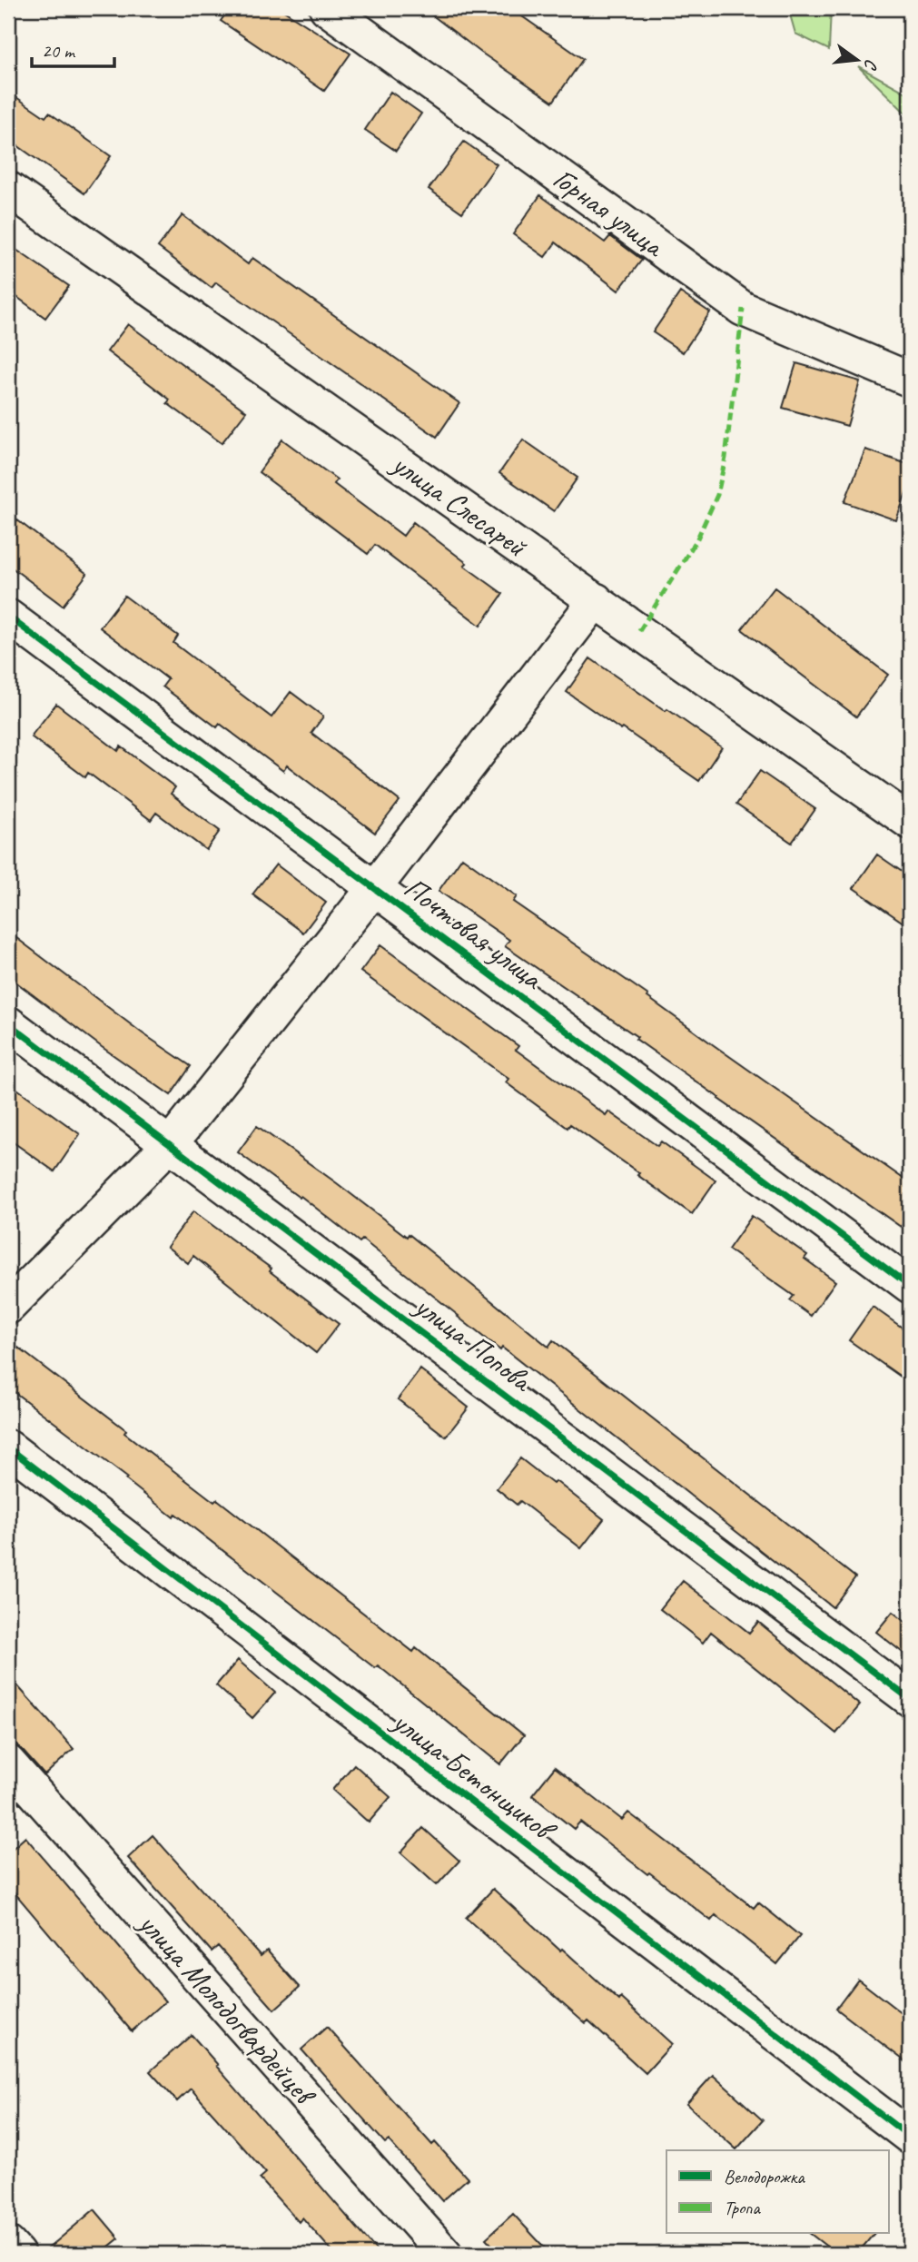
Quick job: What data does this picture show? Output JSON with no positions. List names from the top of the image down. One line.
{"streets":{"street":["Горная улица","улица Слесарей","Почтовая улица","улица Попова","улица Бетонщиков","улица Молодогвардейцев"]},"legend":["Велодорожка","Тропа"],"scale_bar":"20 m","north":"right"}
